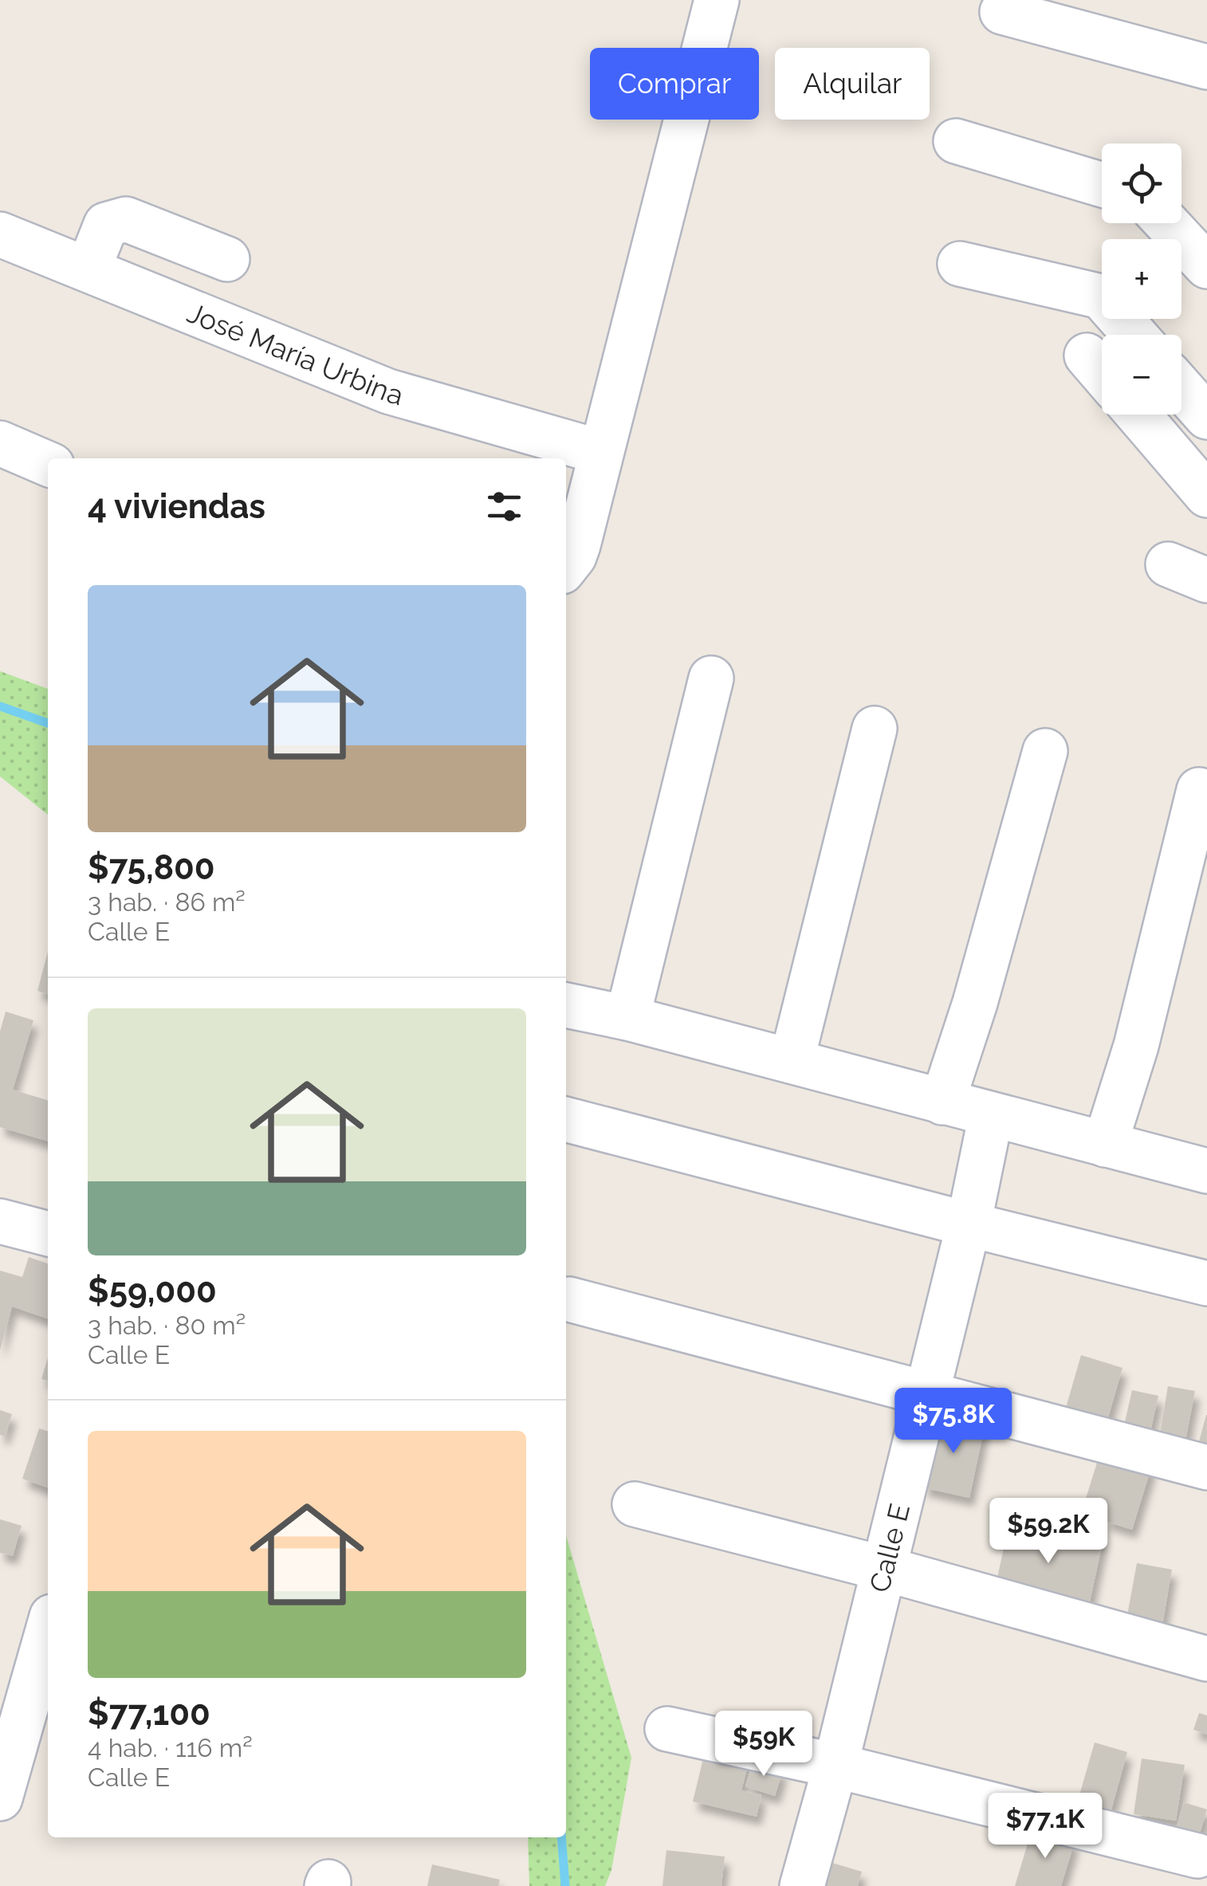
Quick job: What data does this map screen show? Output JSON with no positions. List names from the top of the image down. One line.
{"streets":{"street":["José María Urbina","Calle E"]},"page":{"chip":["Comprar","Alquilar"],"map_buttons":["+","−"],"heading":"4 viviendas","list":[{"name":"$75,800","note":"3 hab. · 86 m² · Calle E"},{"name":"$59,000","note":"3 hab. · 80 m² · Calle E"},{"name":"$77,100","note":"4 hab. · 116 m² · Calle E"}],"price":["$75.8K","$59.2K","$59K","$77.1K"]}}
